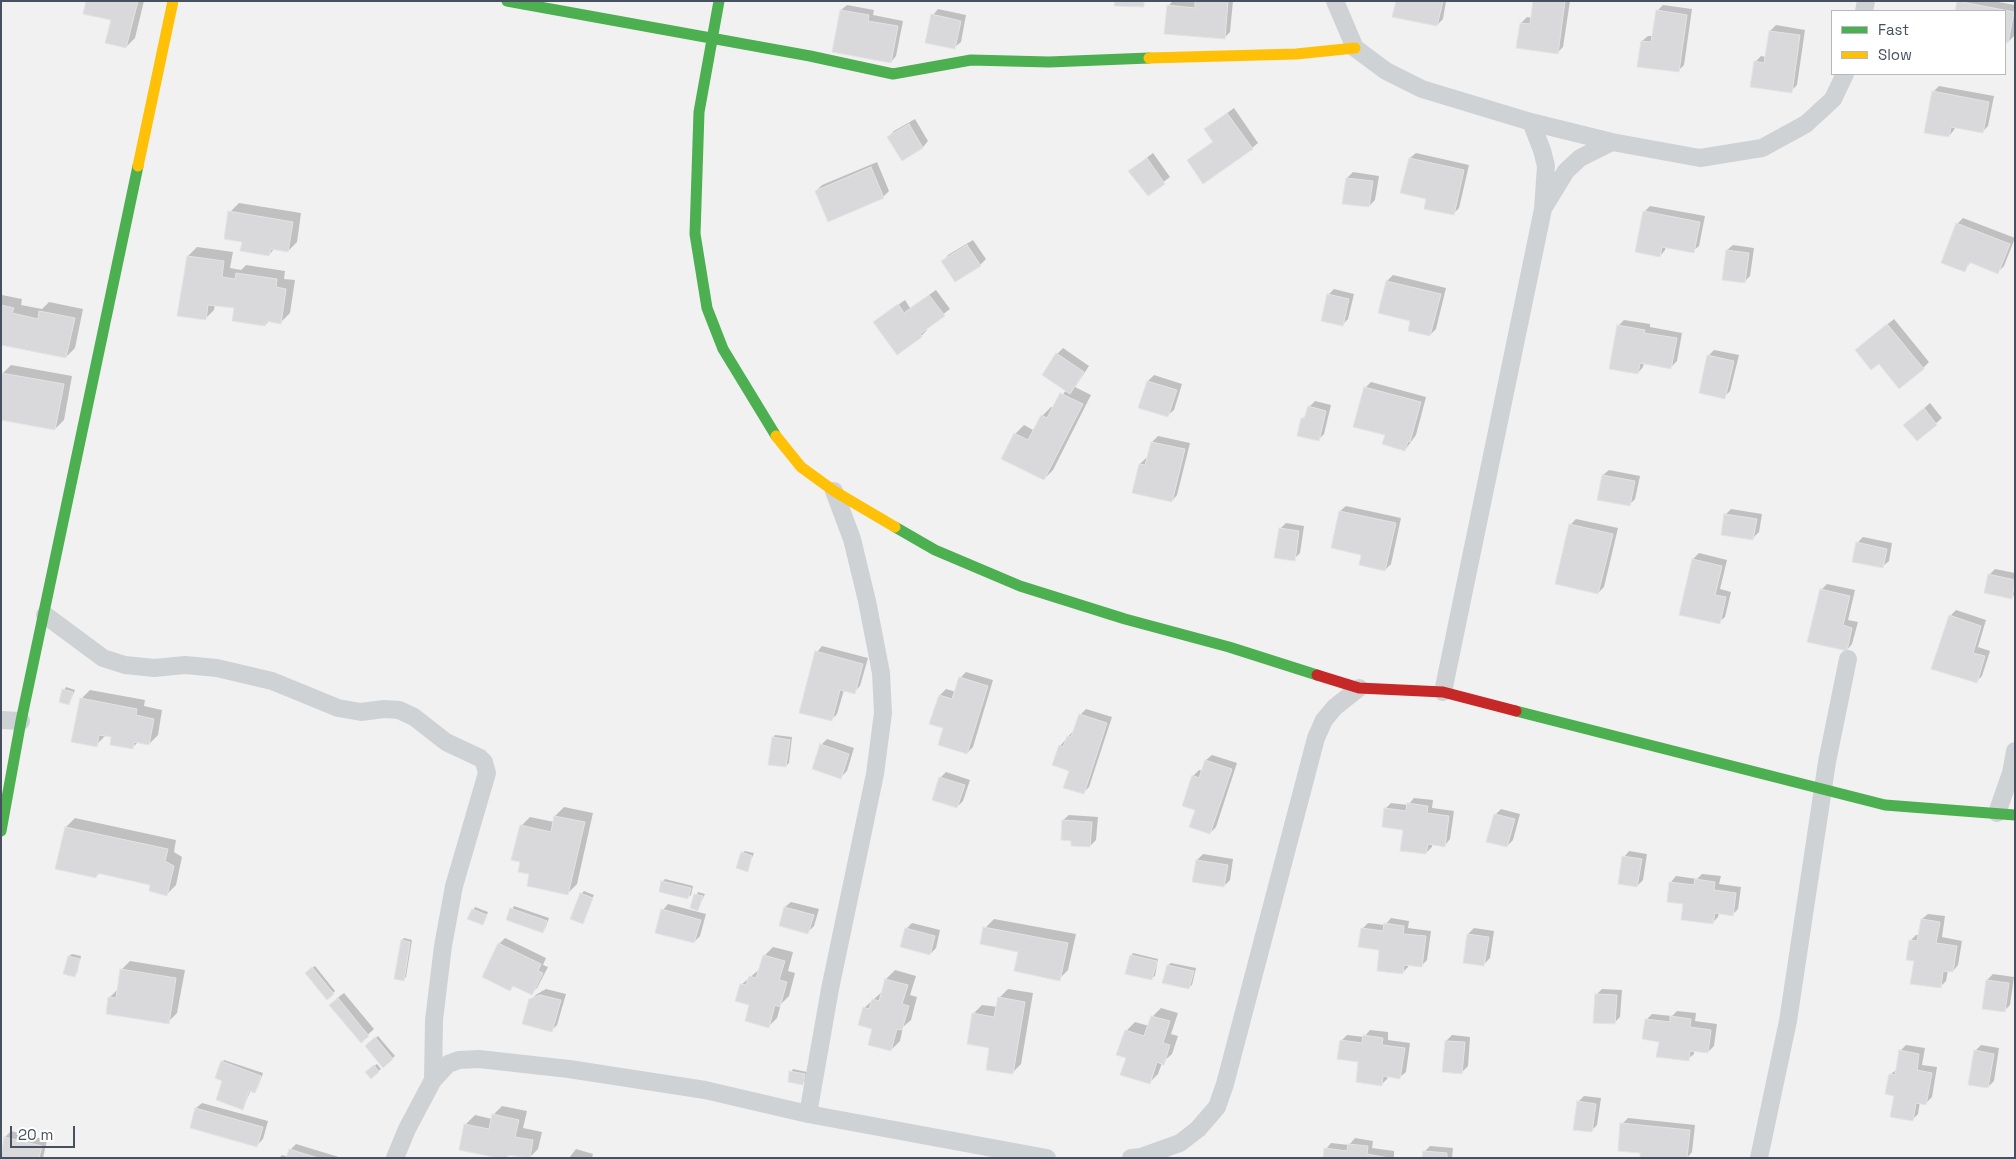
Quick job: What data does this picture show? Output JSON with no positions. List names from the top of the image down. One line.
{"legend":["Fast","Slow"],"scale_bar":"20 m"}
